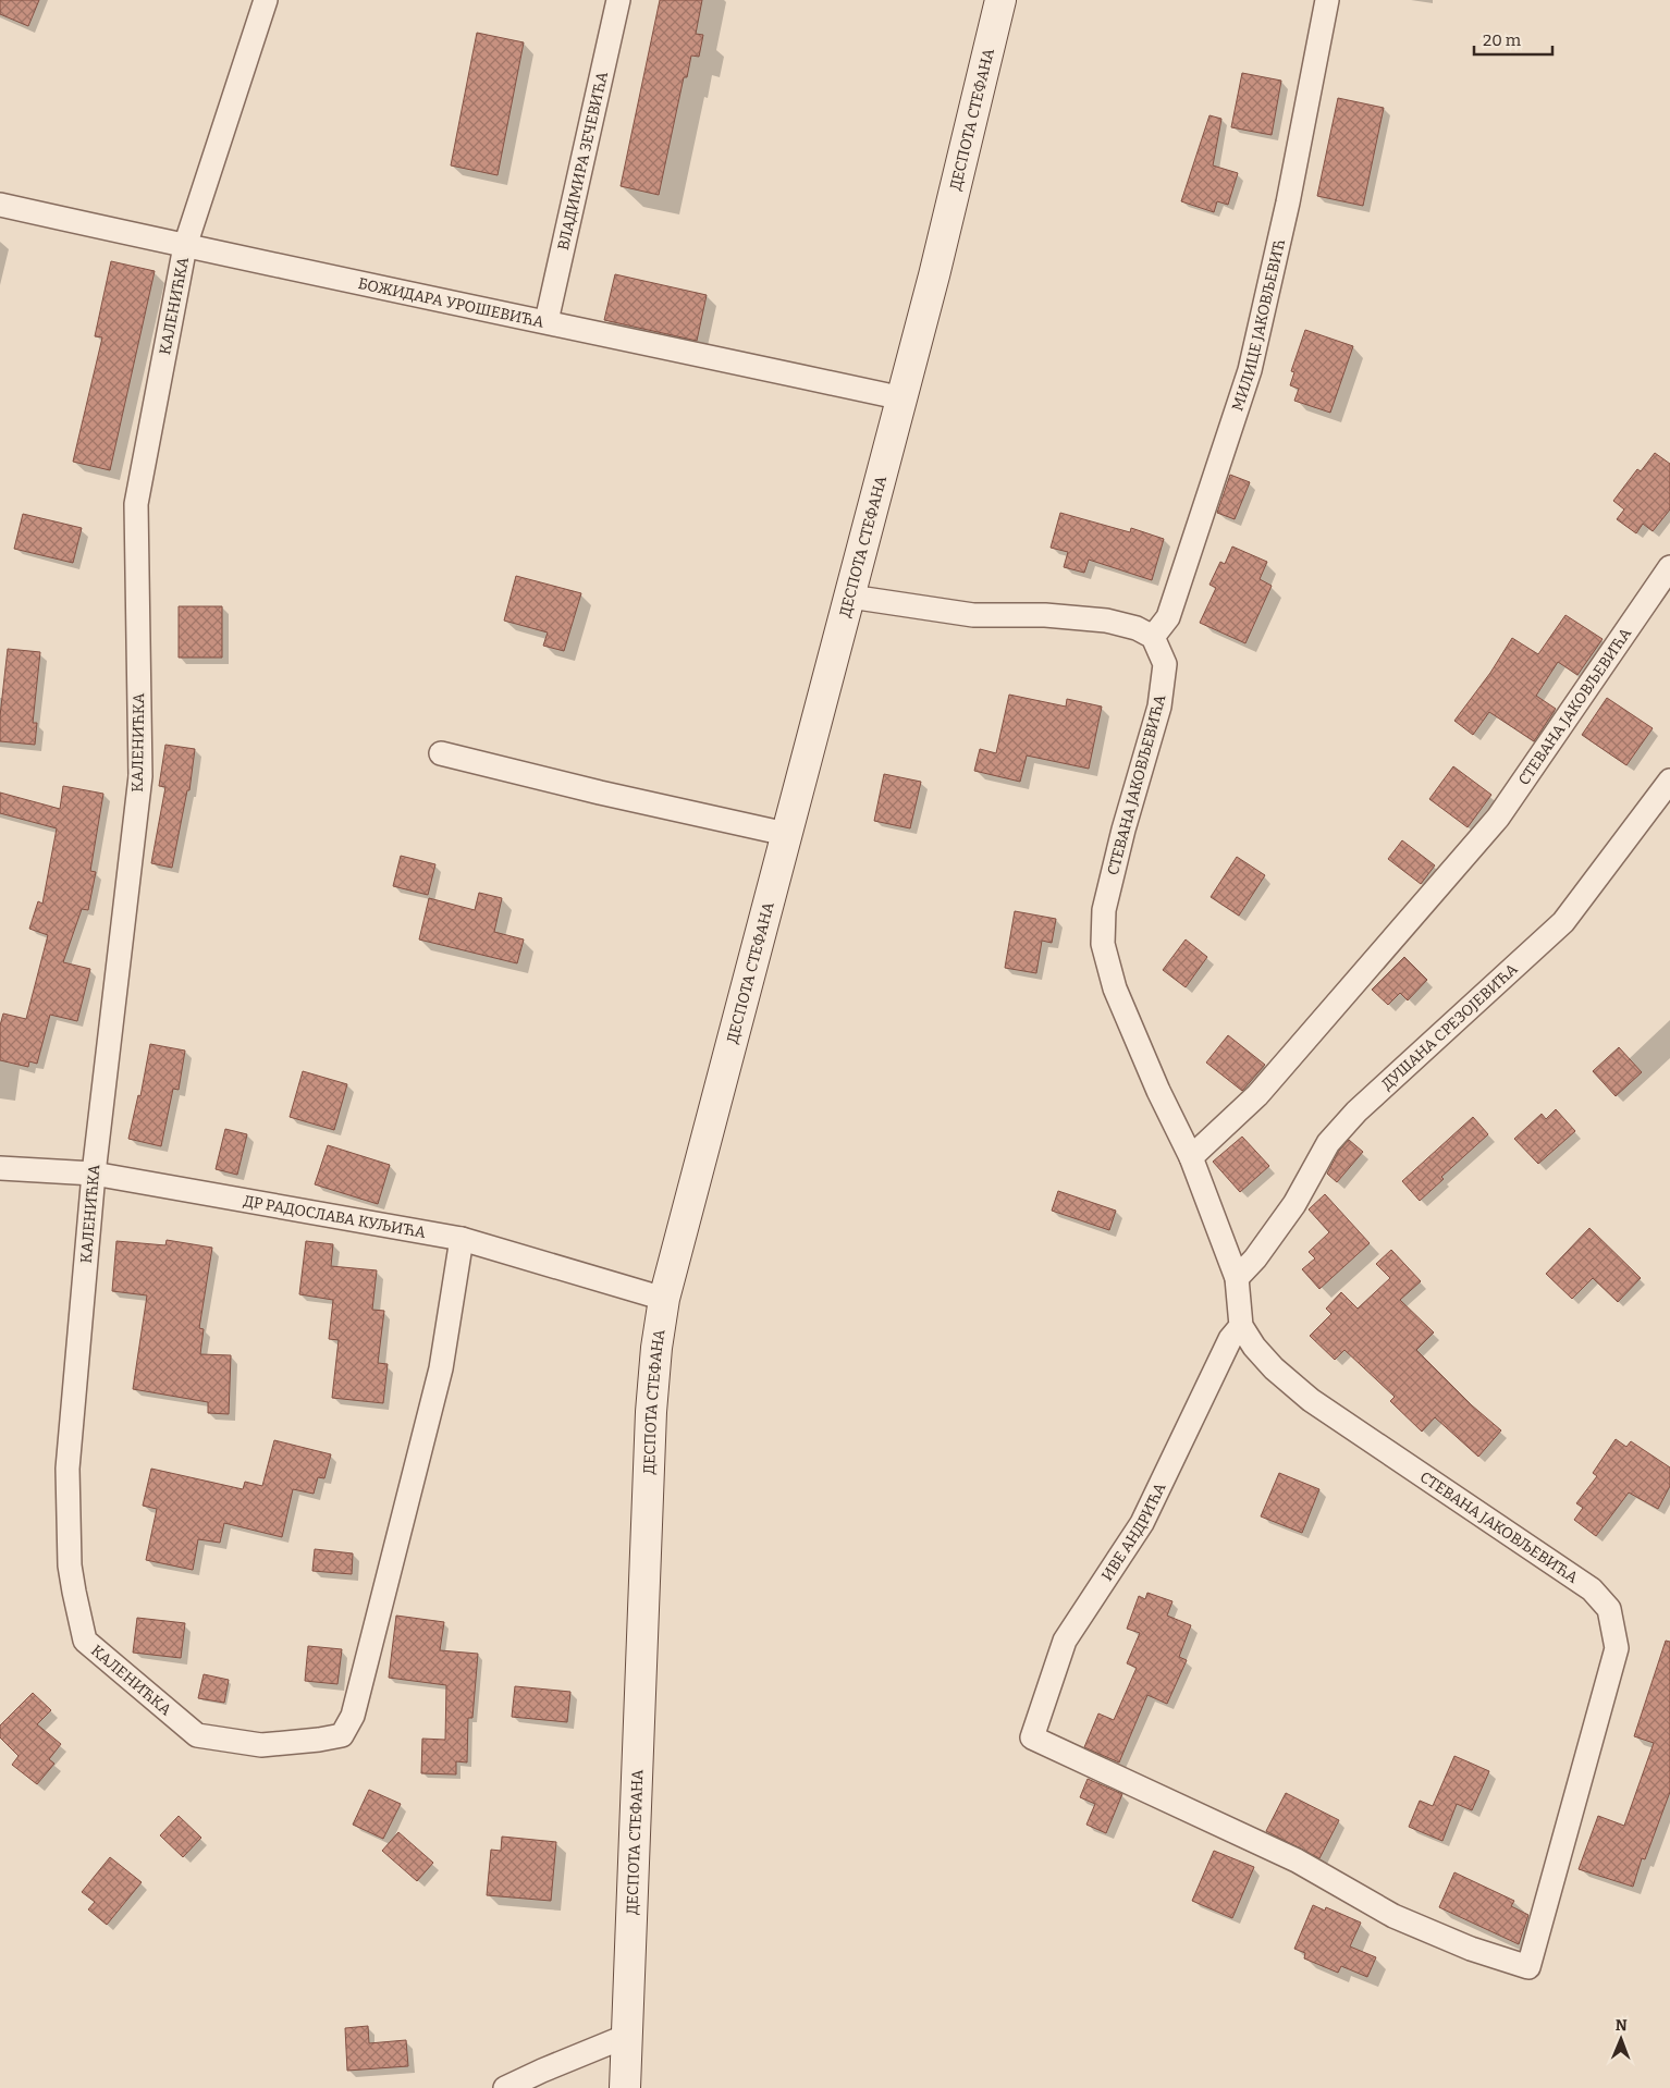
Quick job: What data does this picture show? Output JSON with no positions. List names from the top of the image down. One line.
{"streets":{"main road":["ДЕСПОТА СТЕФАНА"],"street":["ВЛАДИМИРА ЗЕЧЕВИЋА","БОЖИДАРА УРОШЕВИЋА","КАЛЕНИЋКА","МИЛИЦЕ ЈАКОВЉЕВИЋ","СТЕВАНА ЈАКОВЉЕВИЋА","ДУШАНА СРЕЗОЈЕВИЋА","ДР РАДОСЛАВА КУЉИЋА","ИВЕ АНДРИЋА"]},"crossings":[["ДЕСПОТА СТЕФАНА","БОЖИДАРА УРОШЕВИЋА"],["ДЕСПОТА СТЕФАНА","ДР РАДОСЛАВА КУЉИЋА"],["ВЛАДИМИРА ЗЕЧЕВИЋА","БОЖИДАРА УРОШЕВИЋА"],["БОЖИДАРА УРОШЕВИЋА","КАЛЕНИЋКА"],["КАЛЕНИЋКА","ДР РАДОСЛАВА КУЉИЋА"],["МИЛИЦЕ ЈАКОВЉЕВИЋ","СТЕВАНА ЈАКОВЉЕВИЋА"],["СТЕВАНА ЈАКОВЉЕВИЋА","ДУШАНА СРЕЗОЈЕВИЋА"],["СТЕВАНА ЈАКОВЉЕВИЋА","ИВЕ АНДРИЋА"]],"scale_bar":"20 m","north":"top"}
